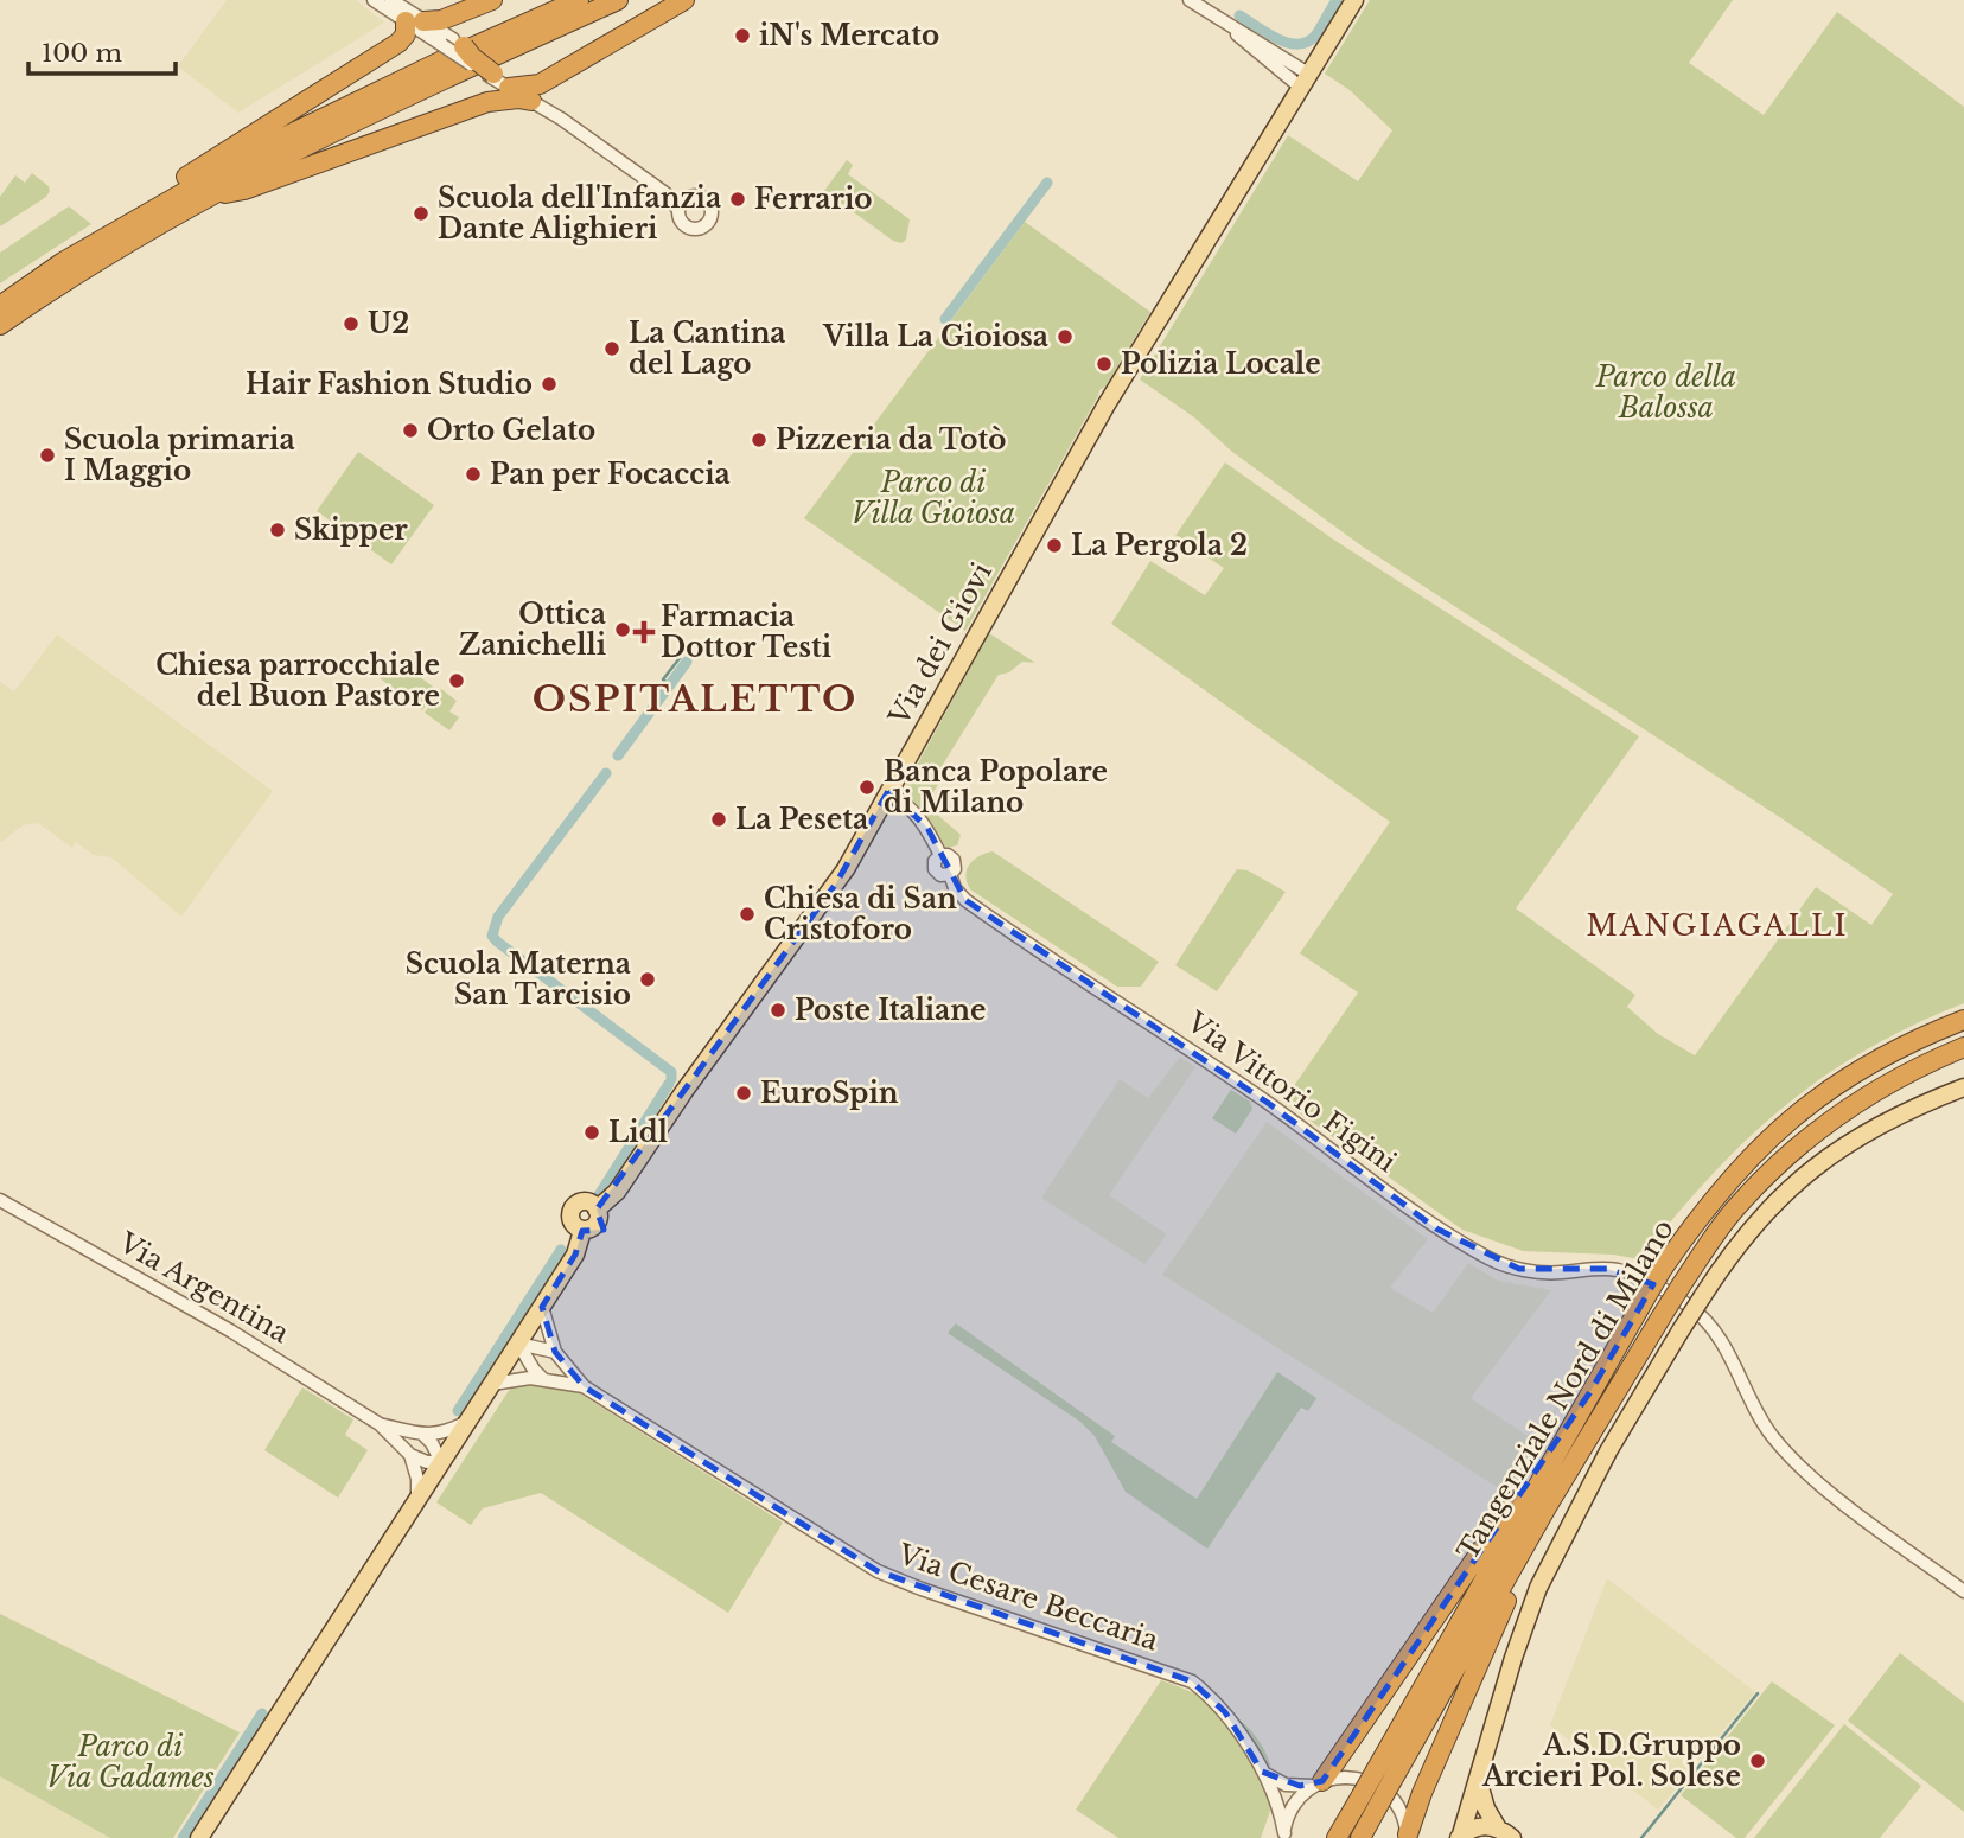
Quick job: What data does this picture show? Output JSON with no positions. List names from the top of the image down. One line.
{"streets":{"highway":["Tangenziale Nord di Milano"],"main road":["Via dei Giovi"],"street":["Via Vittorio Figini","Via Argentina","Via Cesare Beccaria"]},"crossings":[["Via dei Giovi","Via Vittorio Figini"]],"districts":["OSPITALETTO","MANGIAGALLI"],"parks":["Parco della Balossa","Parco di Villa Gioiosa","Parco di Via Gadames"],"places":{"other":["iN's Mercato","Ferrario","Scuola dell'Infanzia Dante Alighieri","U2","Villa La Gioiosa","La Cantina del Lago","Polizia Locale","Hair Fashion Studio","Orto Gelato","Pizzeria da Totò","Scuola primaria I Maggio","Pan per Focaccia","Skipper","La Pergola 2","Ottica Zanichelli","Chiesa parrocchiale del Buon Pastore","Banca Popolare di Milano","La Peseta","Chiesa di San Cristoforo","Scuola Materna San Tarcisio","Poste Italiane","EuroSpin","Lidl","A.S.D.Gruppo Arcieri Pol. Solese"],"health":["Farmacia Dottor Testi"]},"scale_bar":"100 m"}
